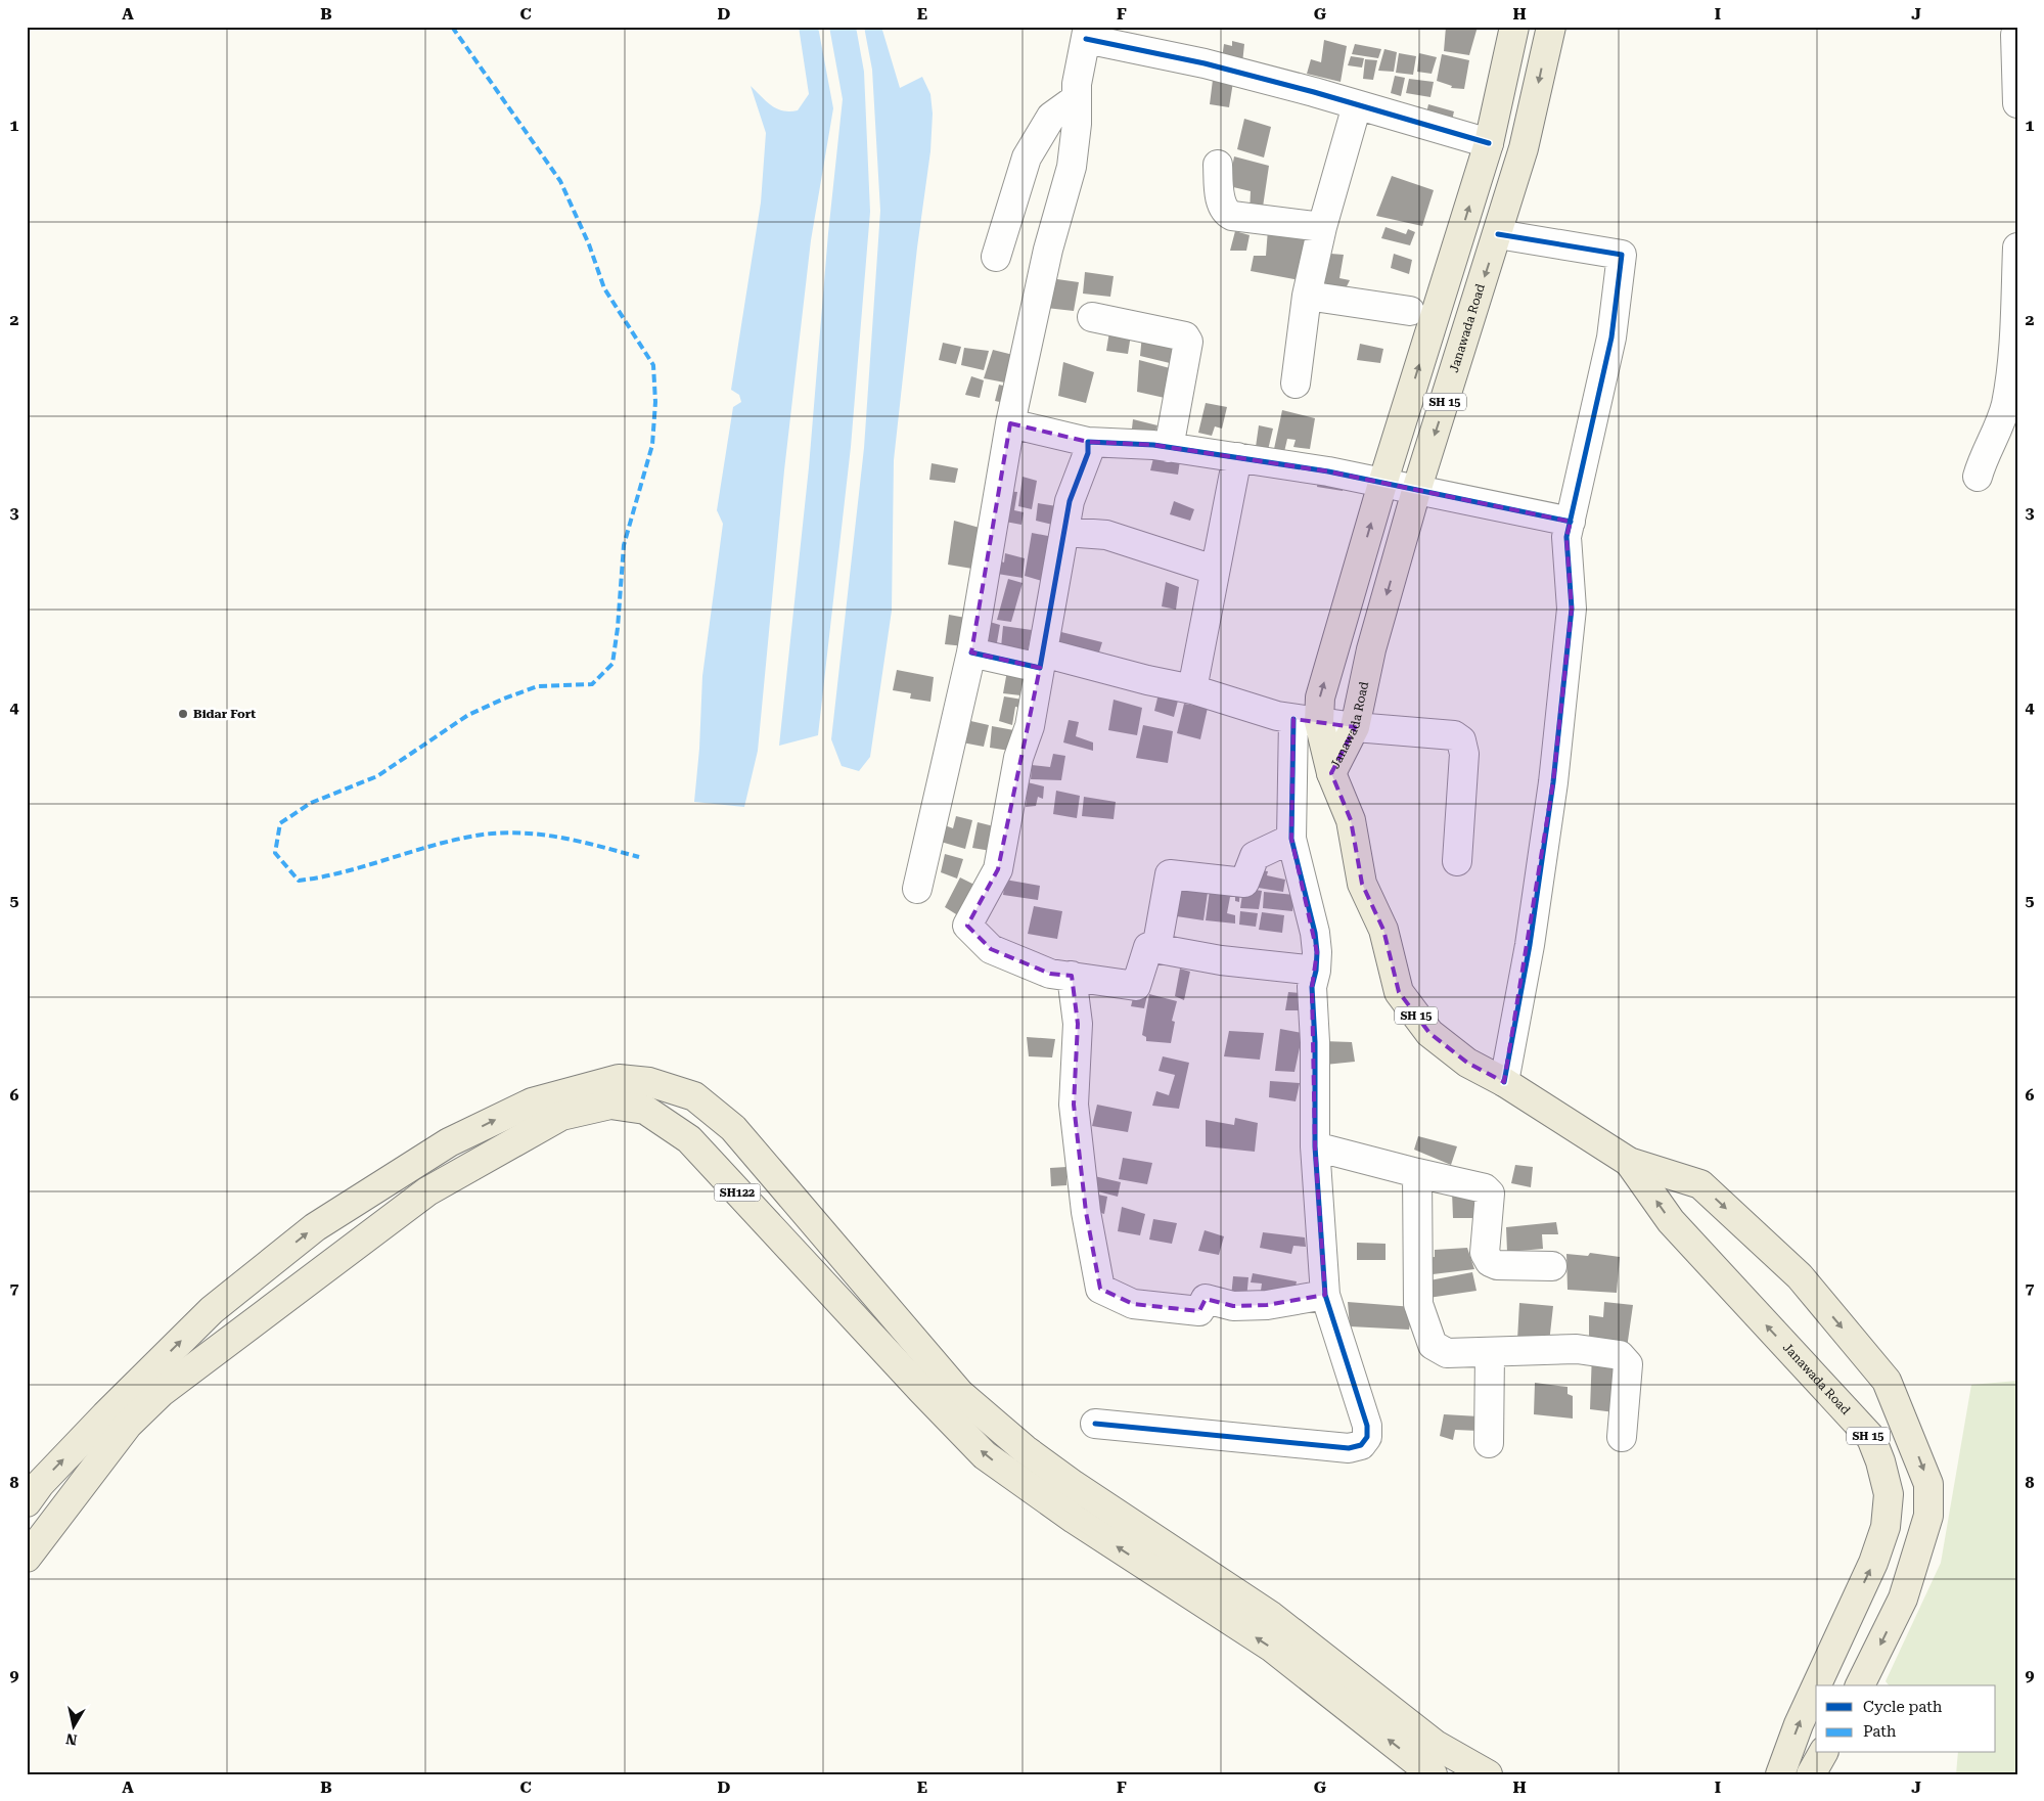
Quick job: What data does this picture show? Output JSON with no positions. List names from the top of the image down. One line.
{"streets":{"main road":["Janawada Road","SH 15","SH122"]},"places":["Bidar Fort"],"legend":["Cycle path","Path"],"north":"bottom","grid":{"columns":["A","B","C","D","E","F","G","H","I","J"],"rows":["1","2","3","4","5","6","7","8","9"]}}
